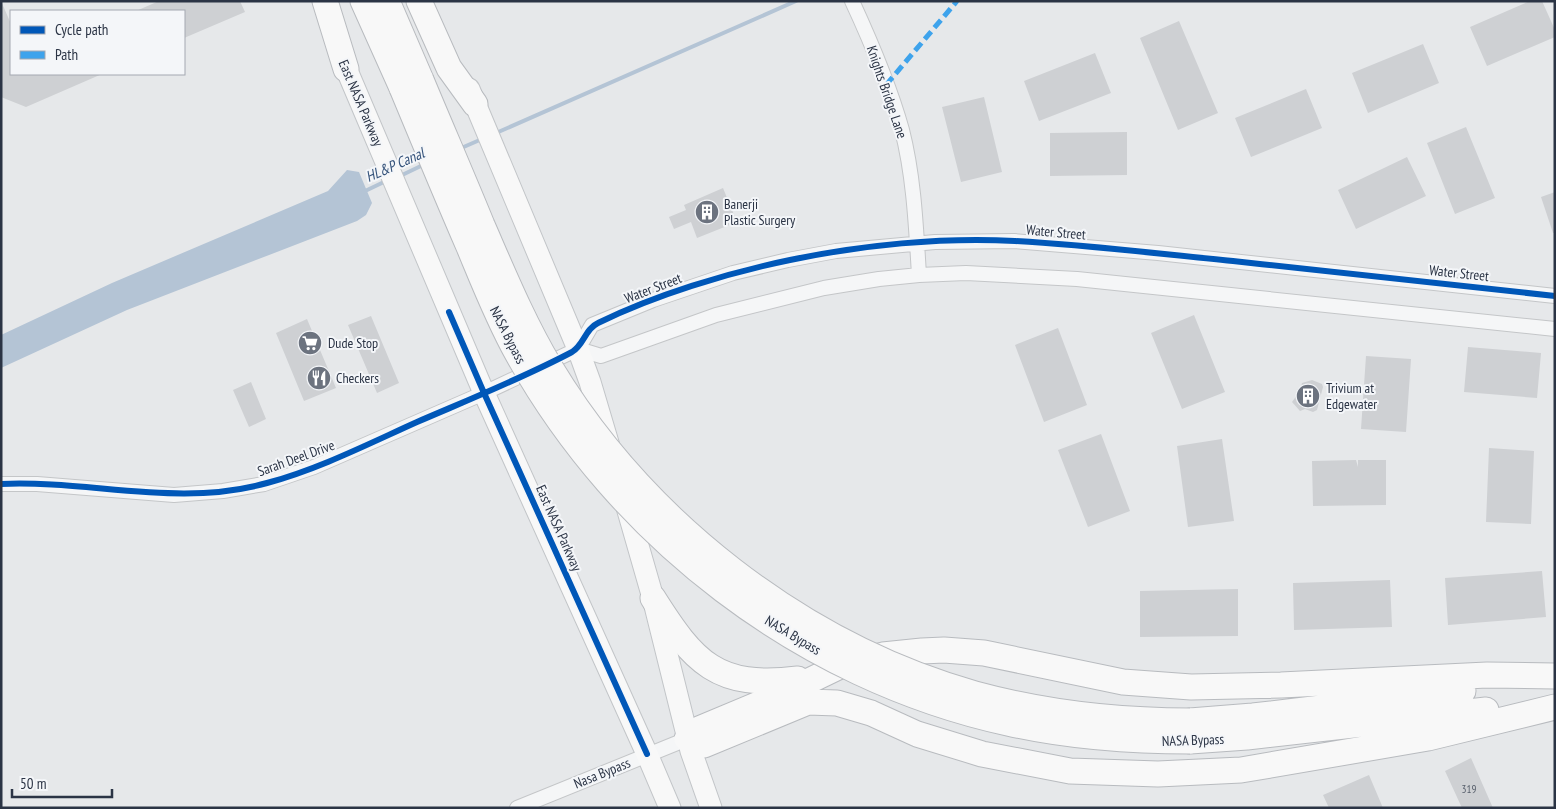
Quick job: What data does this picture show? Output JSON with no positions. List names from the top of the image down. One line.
{"streets":{"highway":["NASA Bypass"],"main road":["East NASA Parkway"],"street":["Knights Bridge Lane","Water Street","Sarah Deel Drive","Nasa Bypass"]},"crossings":[["Knights Bridge Lane","Water Street"],["East NASA Parkway","Sarah Deel Drive"],["East NASA Parkway","Nasa Bypass"],["Water Street","Sarah Deel Drive"]],"water":["HL&P Canal"],"places":{"building":["Banerji Plastic Surgery","Trivium at Edgewater"],"supermarket":["Dude Stop"],"restaurant":["Checkers"]},"house_numbers":["319"],"legend":["Cycle path","Path"],"scale_bar":"50 m"}
